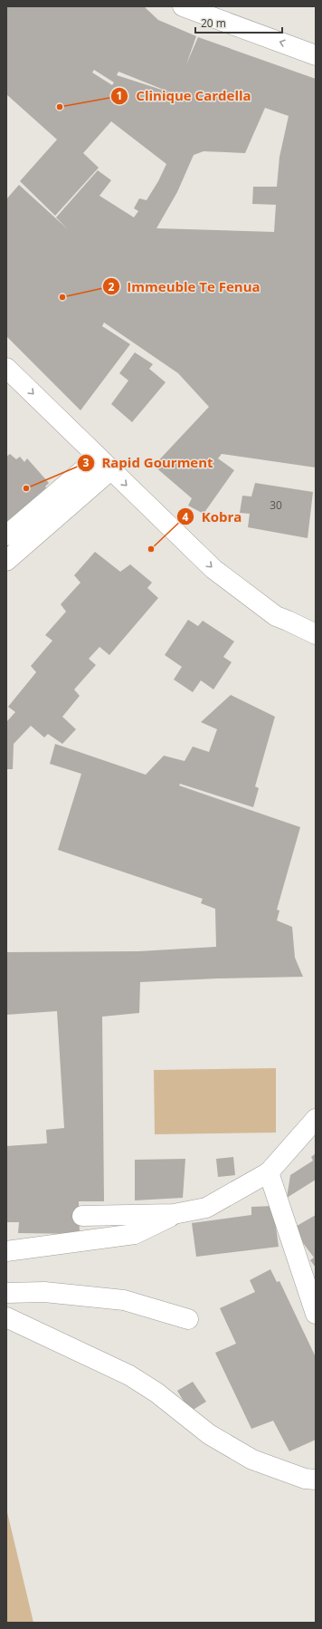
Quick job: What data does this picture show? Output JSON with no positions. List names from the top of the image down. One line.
{"places":["Clinique Cardella","Immeuble Te Fenua","Rapid Gourment","Kobra"],"house_numbers":["30"],"scale_bar":"20 m"}
